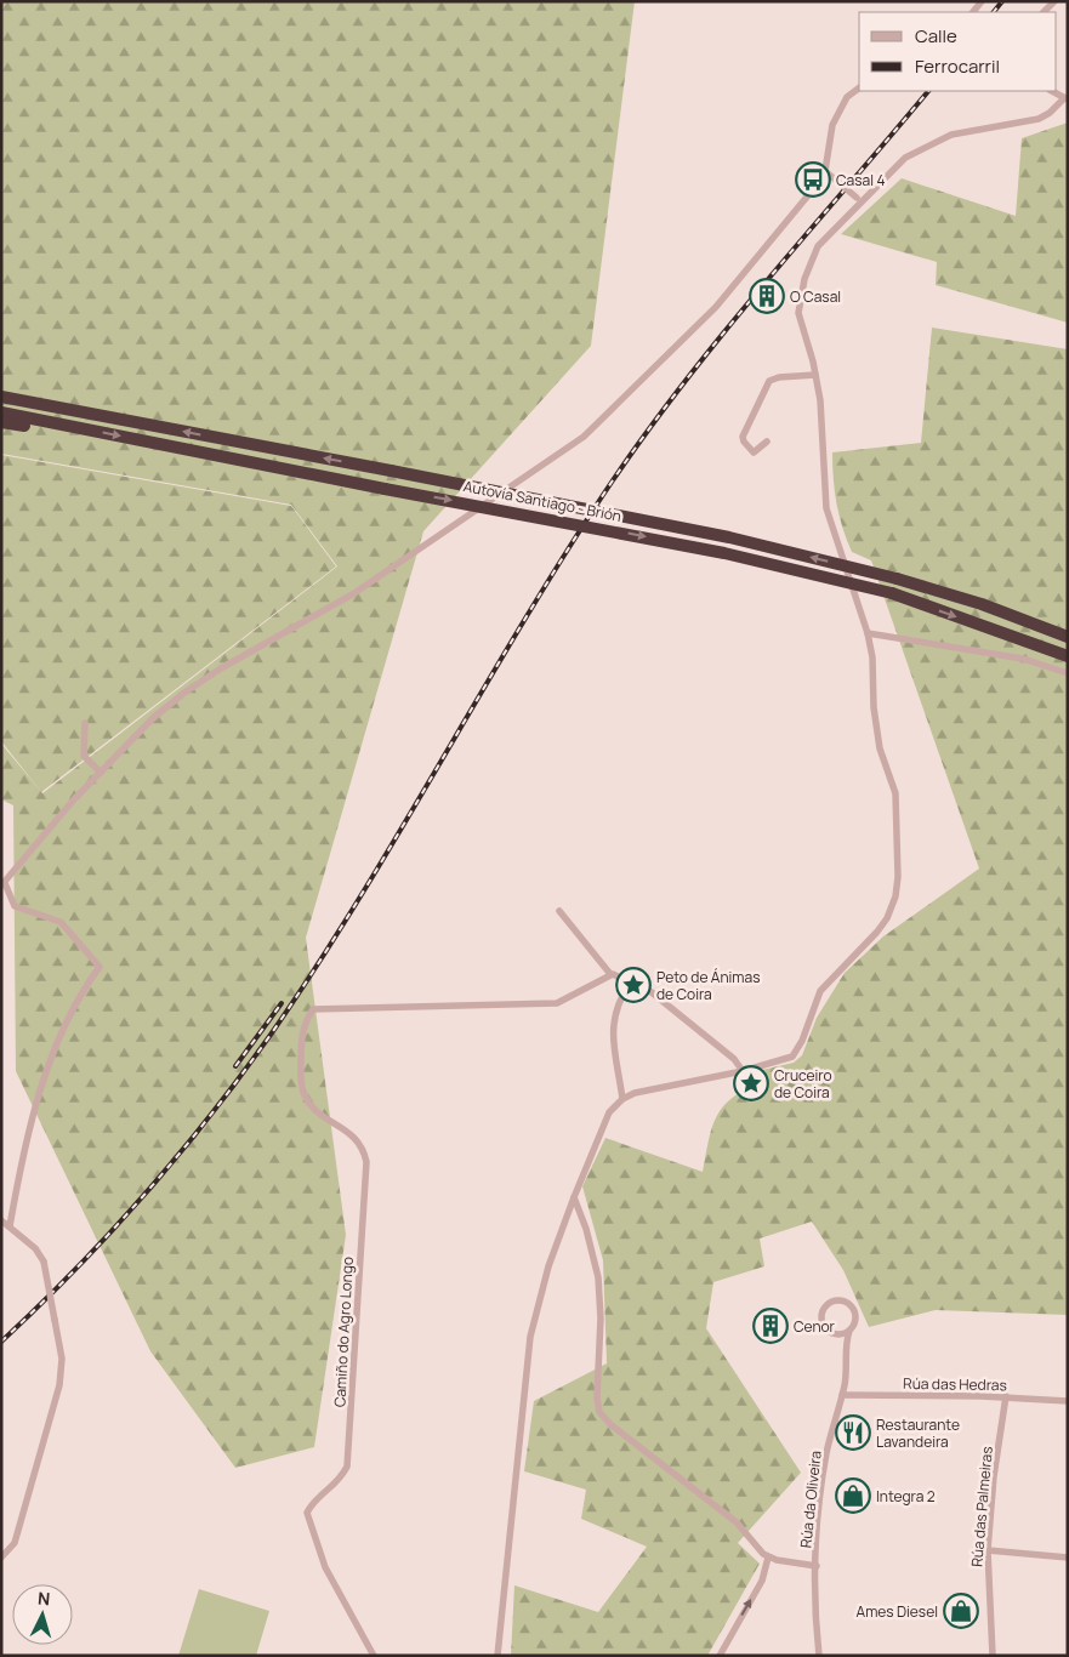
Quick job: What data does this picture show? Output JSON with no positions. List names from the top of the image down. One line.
{"streets":{"highway":["Autovía Santiago - Brión"],"street":["Camiño do Agro Longo","Rúa das Hedras","Rúa da Oliveira","Rúa das Palmeiras"]},"crossings":[["Rúa das Hedras","Rúa da Oliveira"],["Rúa das Hedras","Rúa das Palmeiras"]],"places":{"bus stop":["Casal 4"],"building":["O Casal","Cenor"],"place":["Peto de Ánimas de Coira","Cruceiro de Coira"],"restaurant":["Restaurante Lavandeira"],"shop":["Integra 2","Ames Diesel"]},"legend":["Calle","Ferrocarril"],"north":"top"}
